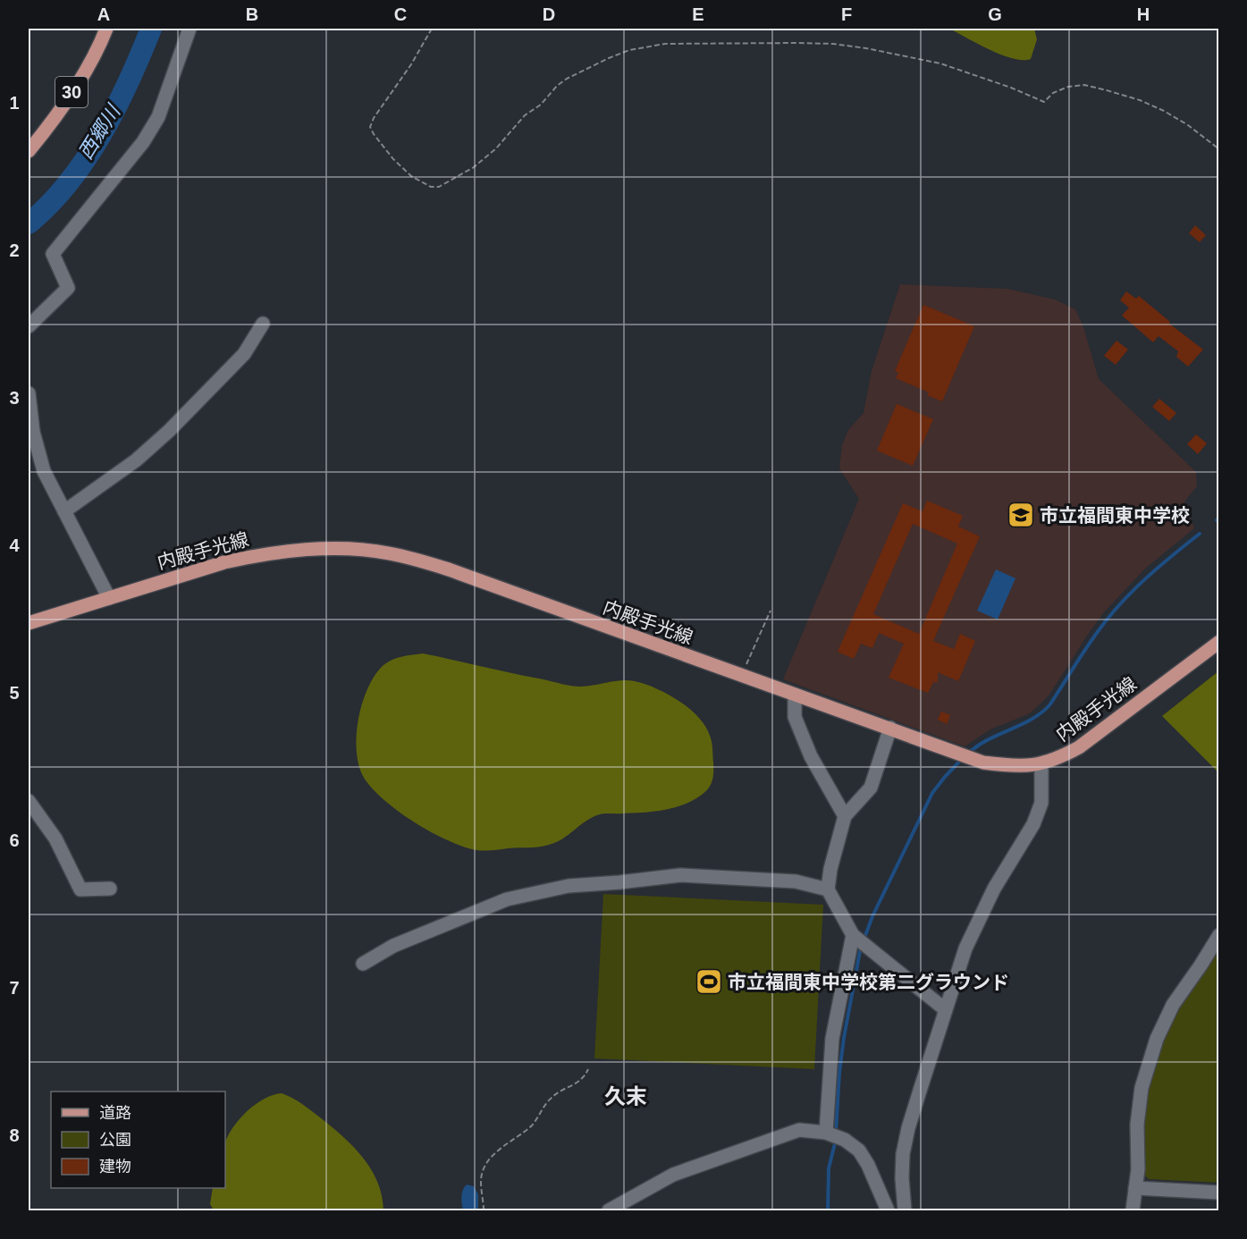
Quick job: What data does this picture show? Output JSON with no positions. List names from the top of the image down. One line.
{"streets":{"main road":["30","内殿手光線"]},"districts":["久末"],"water":["西郷川"],"places":{"school or university":["市立福間東中学校"],"sports":["市立福間東中学校第二グラウンド"]},"legend":["道路","公園","建物"],"grid":{"columns":["A","B","C","D","E","F","G","H"],"rows":["1","2","3","4","5","6","7","8"]}}
